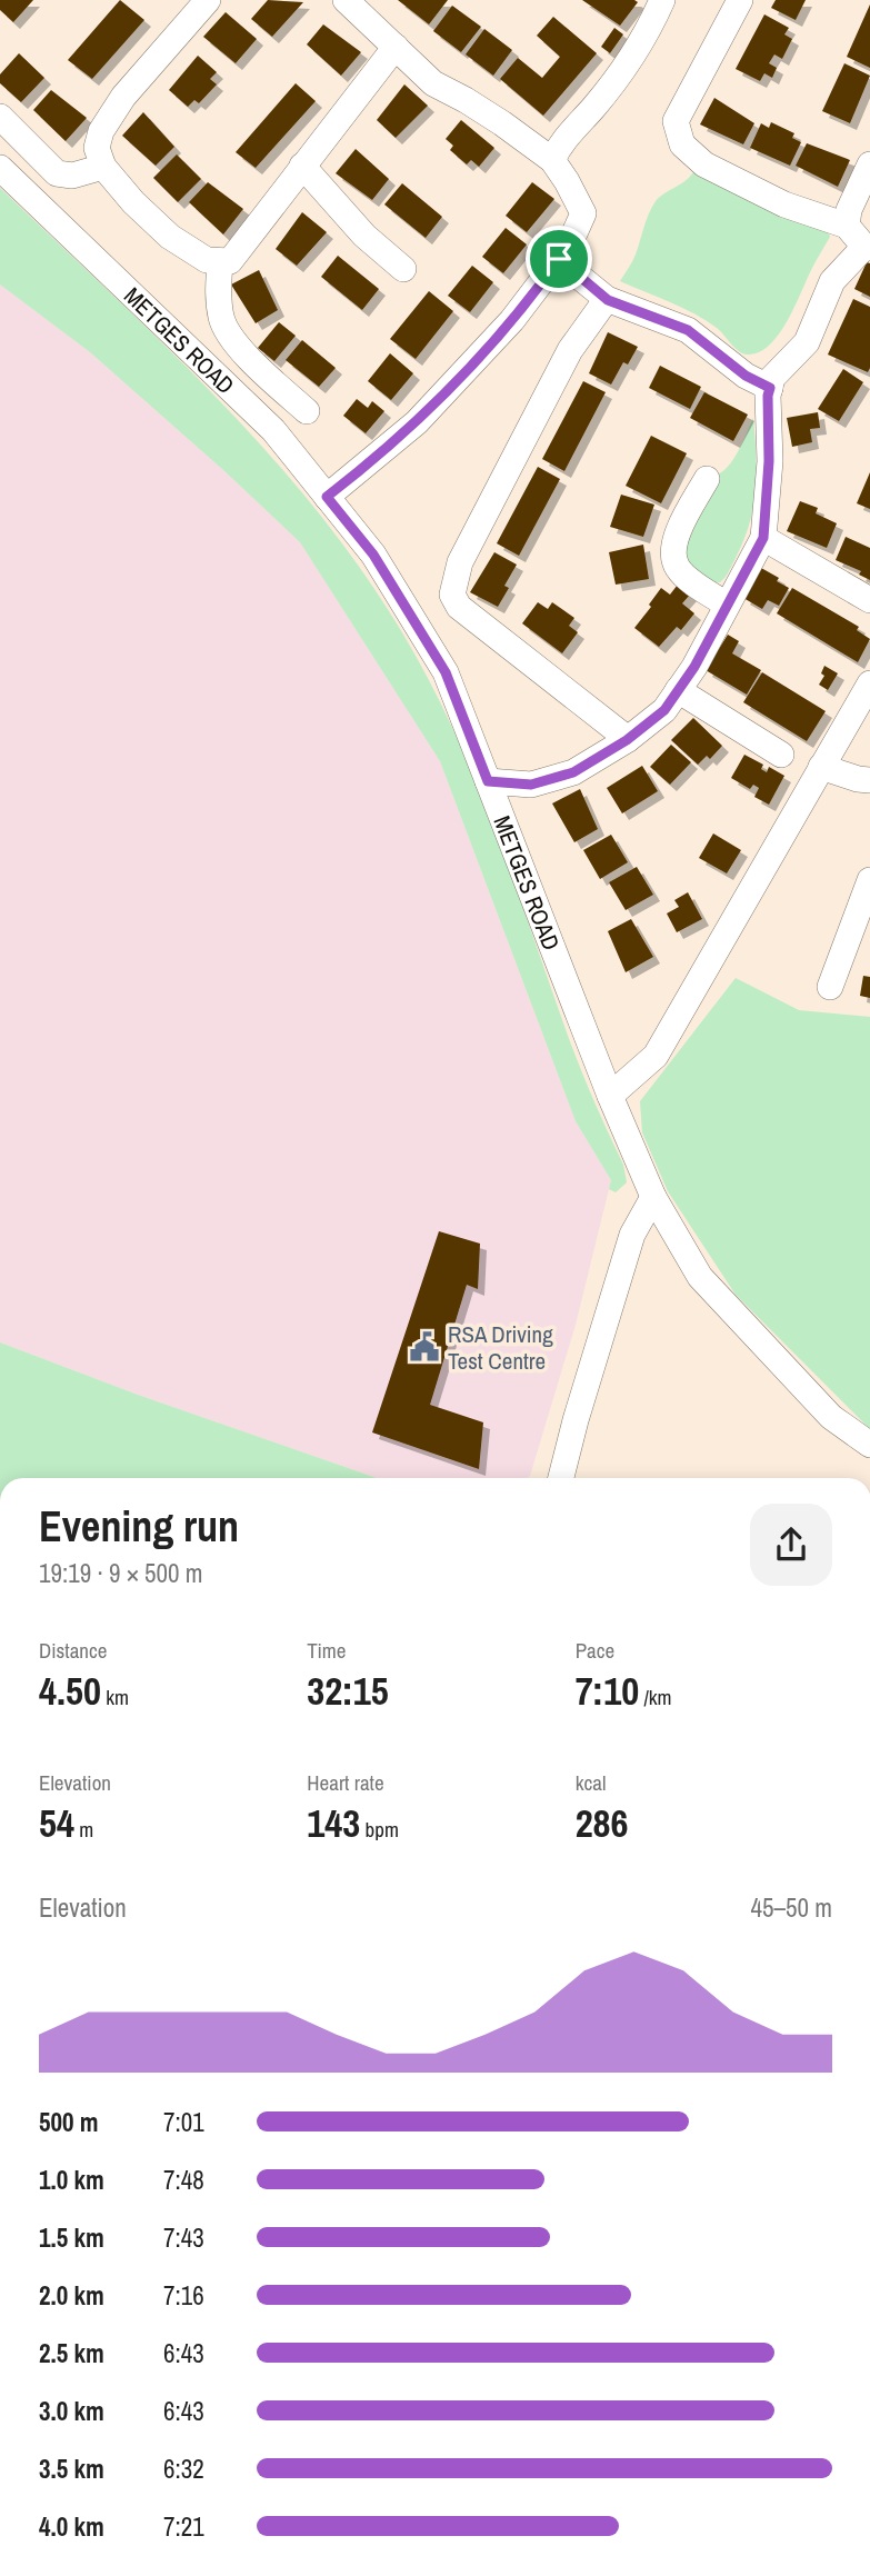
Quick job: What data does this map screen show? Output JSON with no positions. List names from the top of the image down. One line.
{"streets":{"street":["METGES ROAD"]},"places":{"public building":["RSA Driving Test Centre"]},"page":{"heading":["Evening run","19:19 · 9 × 500 m"],"stats":[["Distance","4.50 km"],["Time","32:15"],["Pace","7:10 /km"],["Elevation","54 m"],["Heart rate","143 bpm"],["kcal","286"]],"chart":["Elevation","45–50 m"],"list":[{"name":"500 m","note":"7:01"},{"name":"1.0 km","note":"7:48"},{"name":"1.5 km","note":"7:43"},{"name":"2.0 km","note":"7:16"},{"name":"2.5 km","note":"6:43"},{"name":"3.0 km","note":"6:43"},{"name":"3.5 km","note":"6:32"},{"name":"4.0 km","note":"7:21"}]}}
